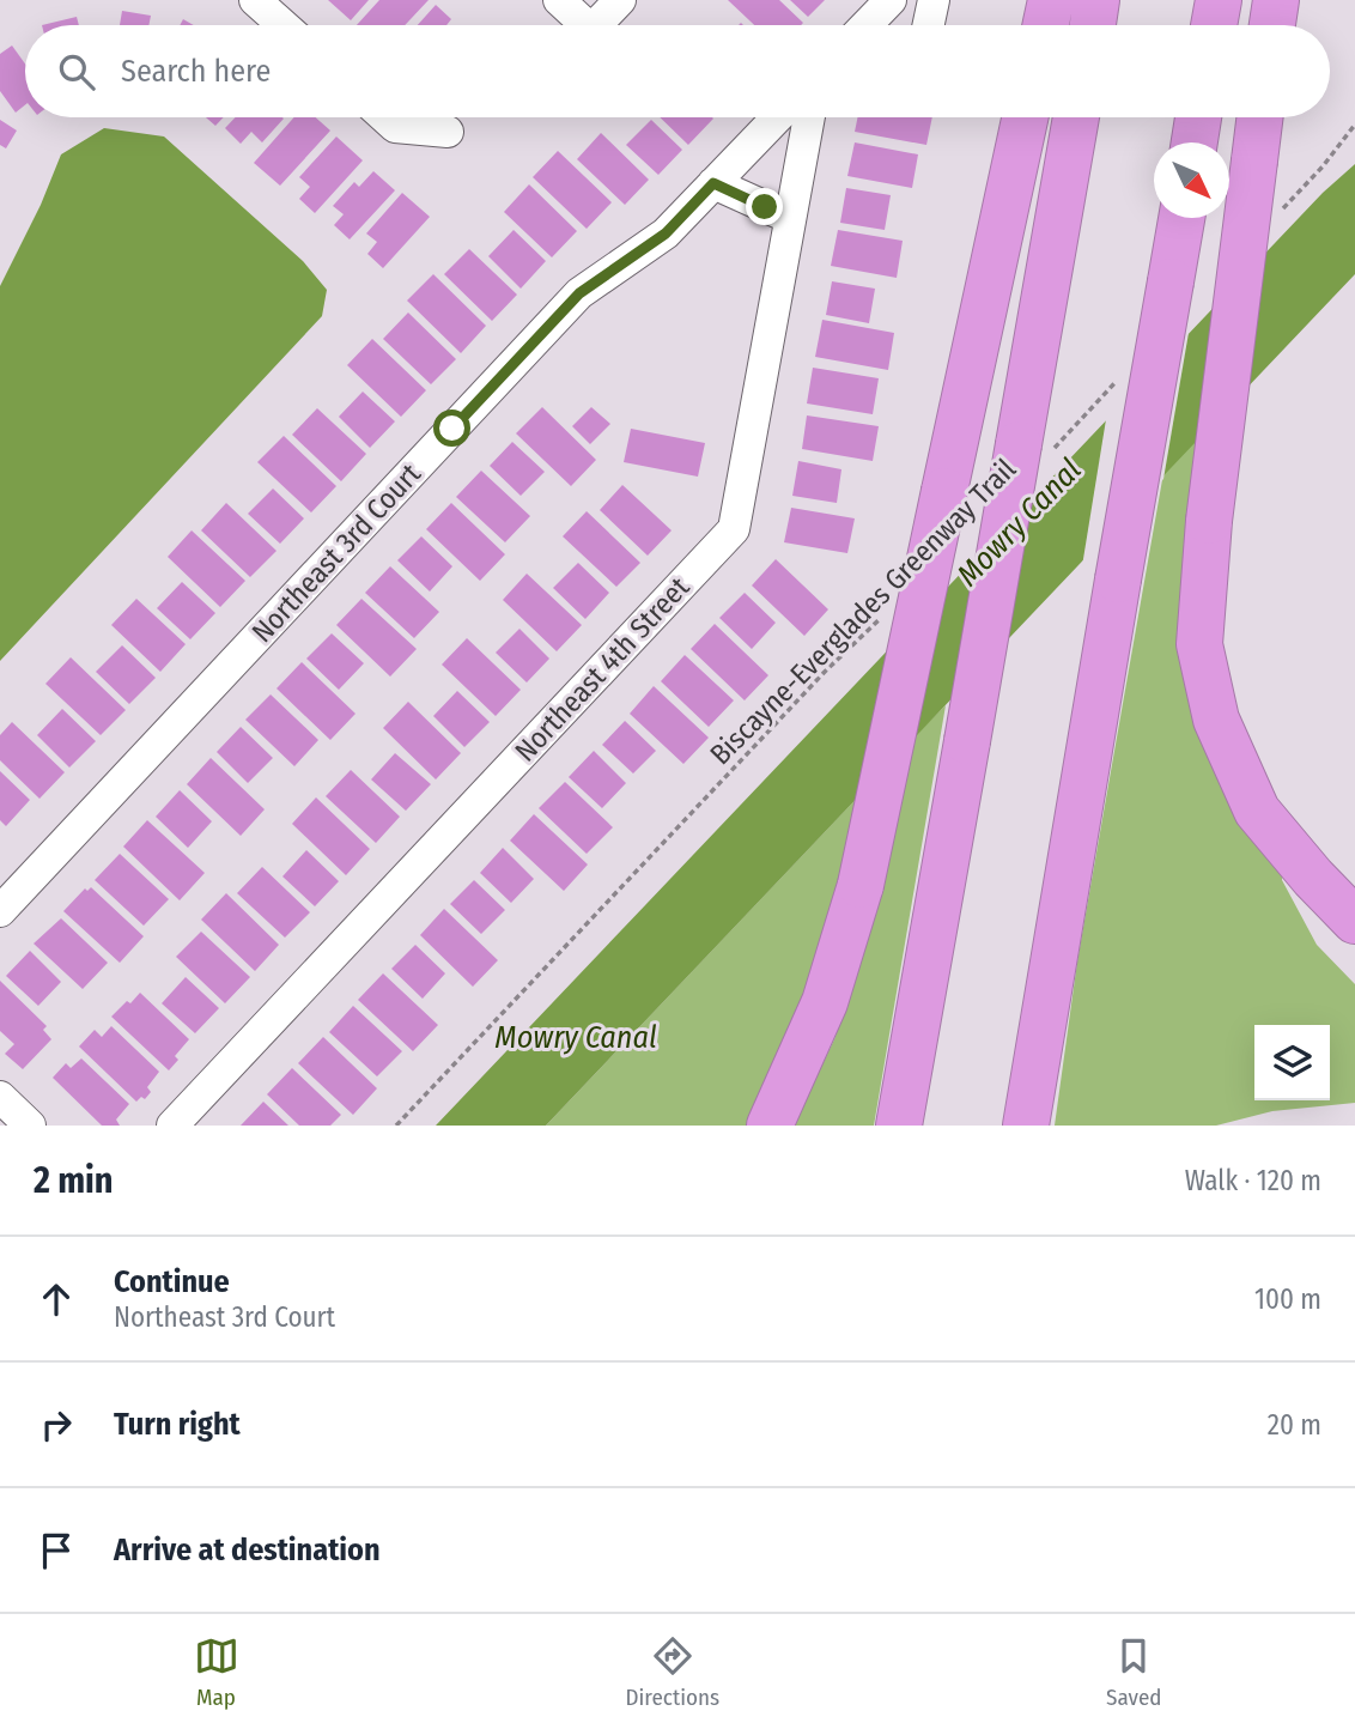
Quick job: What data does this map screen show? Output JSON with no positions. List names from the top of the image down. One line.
{"streets":{"street":["Northeast 3rd Court","Northeast 4th Street"],"path":["Biscayne-Everglades Greenway Trail"]},"water":["Mowry Canal"],"north":"bottom right","page":{"search":"Search here","heading":["2 min","Walk · 120 m"],"list":[["Continue","Northeast 3rd Court","100 m"],["Turn right","20 m"],"Arrive at destination"],"nav":["Map","Directions","Saved"]}}
